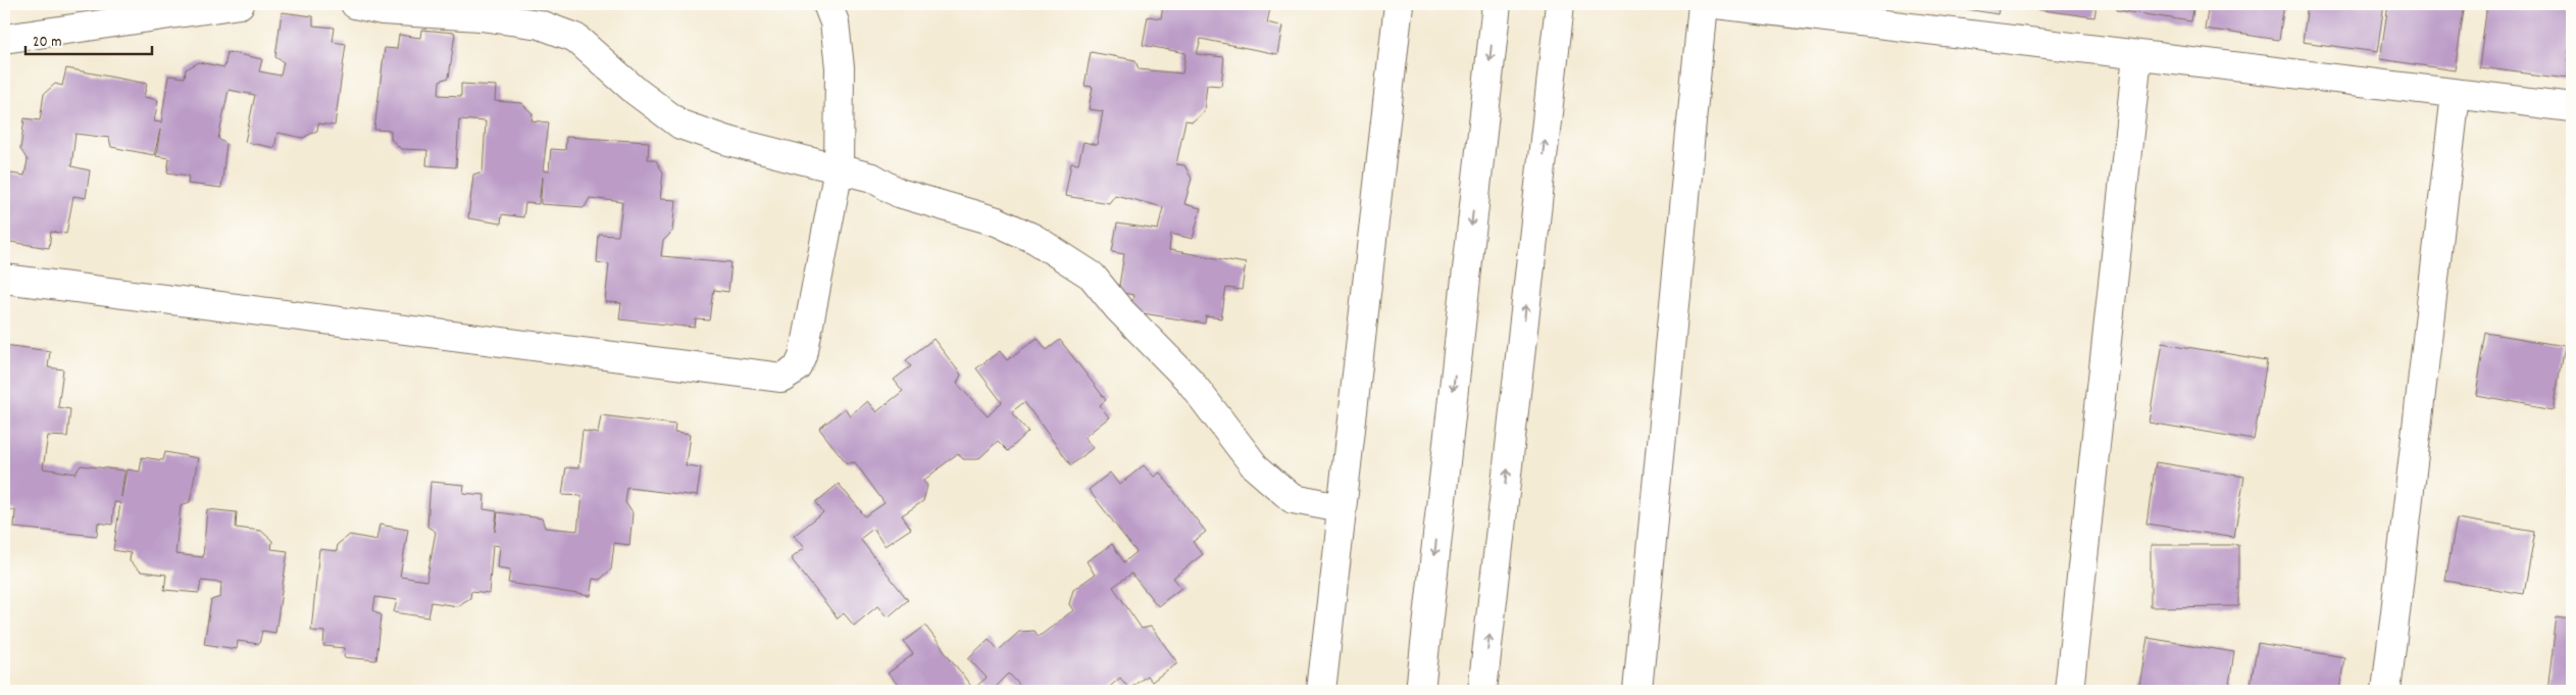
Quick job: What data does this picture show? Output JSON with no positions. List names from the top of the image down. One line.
{"scale_bar":"20 m"}
